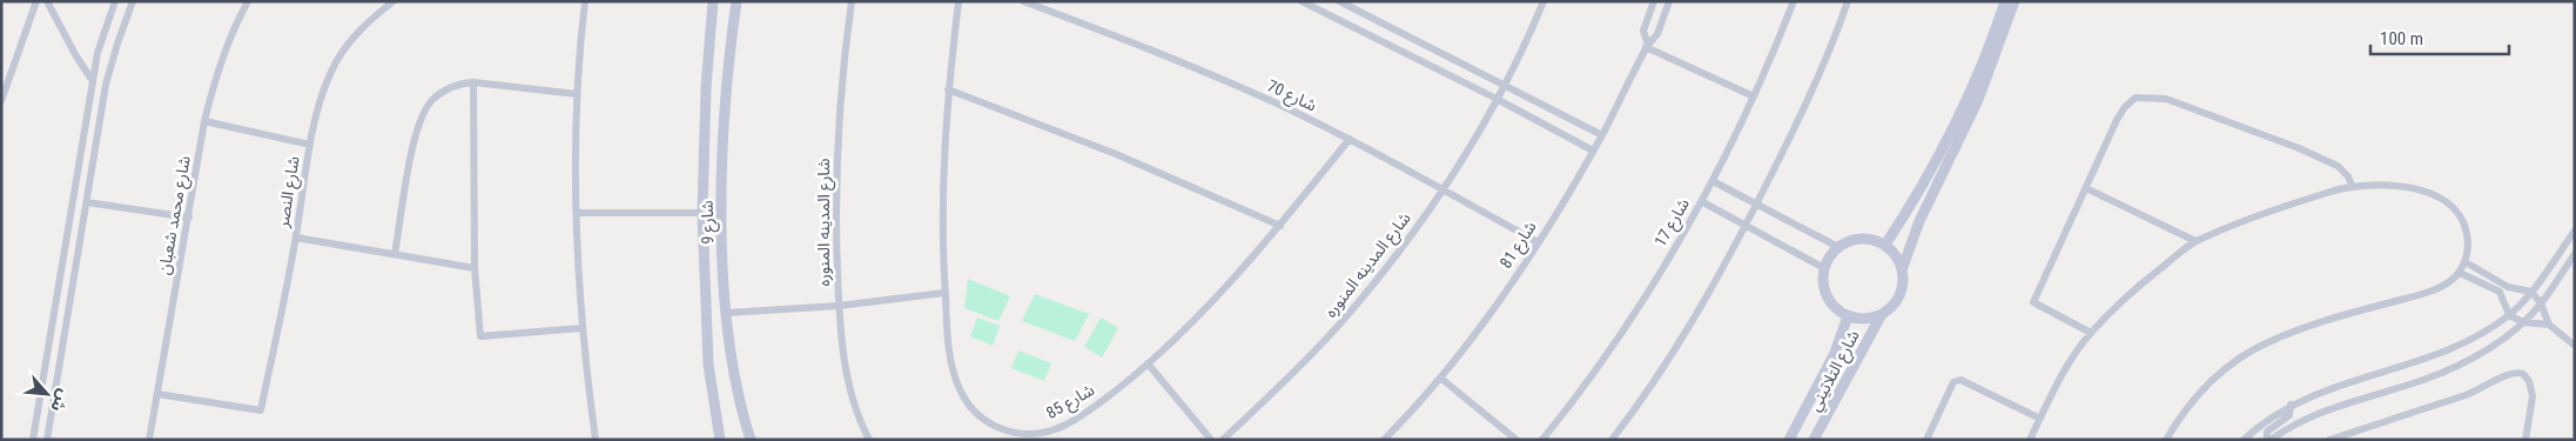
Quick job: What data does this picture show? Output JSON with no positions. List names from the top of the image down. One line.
{"streets":{"main road":["شارع 9","شارع التلاتيني"],"street":["شارع 70","شارع النصر","شارع محمد شعبان","شارع المدينه المنوره","شارع 17","شارع 81","شارع 85"]},"crossings":[["شارع 70","شارع المدينه المنوره"],["شارع 70","شارع 81"],["شارع 70","شارع 85"],["شارع النصر","شارع محمد شعبان"]],"scale_bar":"100 m","north":"bottom right"}
